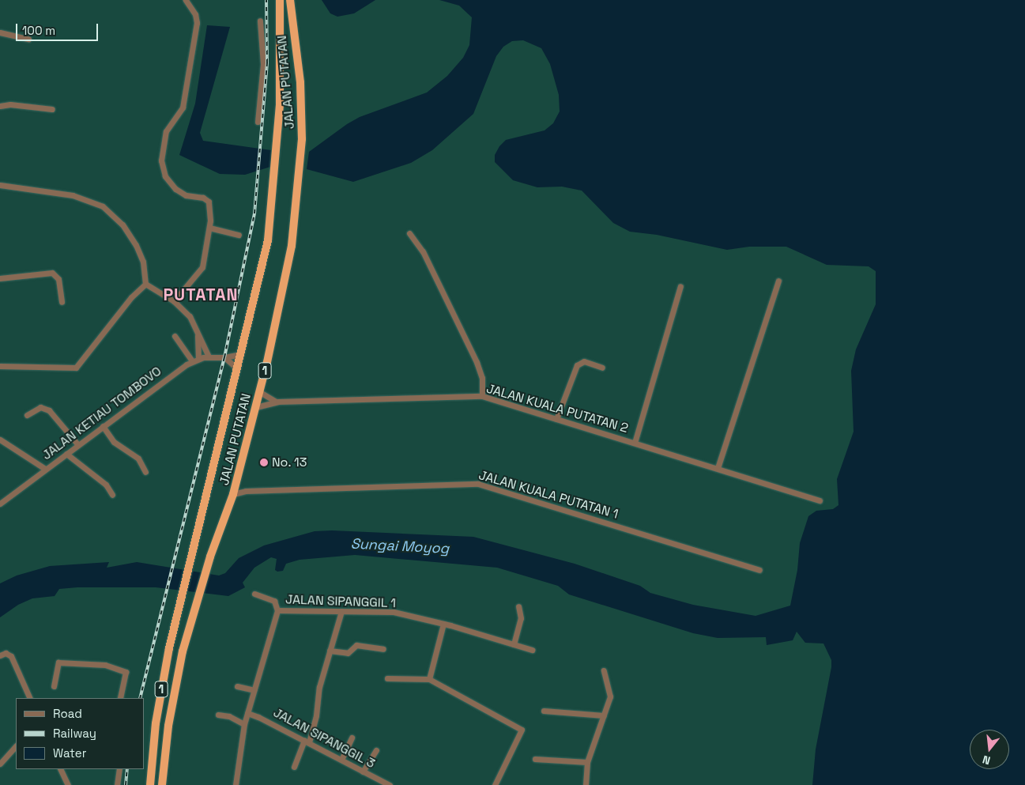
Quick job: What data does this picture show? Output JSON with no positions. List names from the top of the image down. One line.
{"streets":{"highway":["JALAN PUTATAN","1"],"street":["JALAN KUALA PUTATAN 2","JALAN KETIAU TOMBOVO","JALAN KUALA PUTATAN 1","JALAN SIPANGGIL 1","JALAN SIPANGGIL 3"]},"crossings":[["JALAN PUTATAN","JALAN KUALA PUTATAN 2"],["JALAN PUTATAN","JALAN KETIAU TOMBOVO"],["JALAN PUTATAN","JALAN KUALA PUTATAN 1"],["JALAN SIPANGGIL 1","JALAN SIPANGGIL 3"]],"districts":["PUTATAN"],"water":["Sungai Moyog"],"places":["No. 13"],"legend":["Road","Railway","Water"],"scale_bar":"100 m","north":"bottom"}
